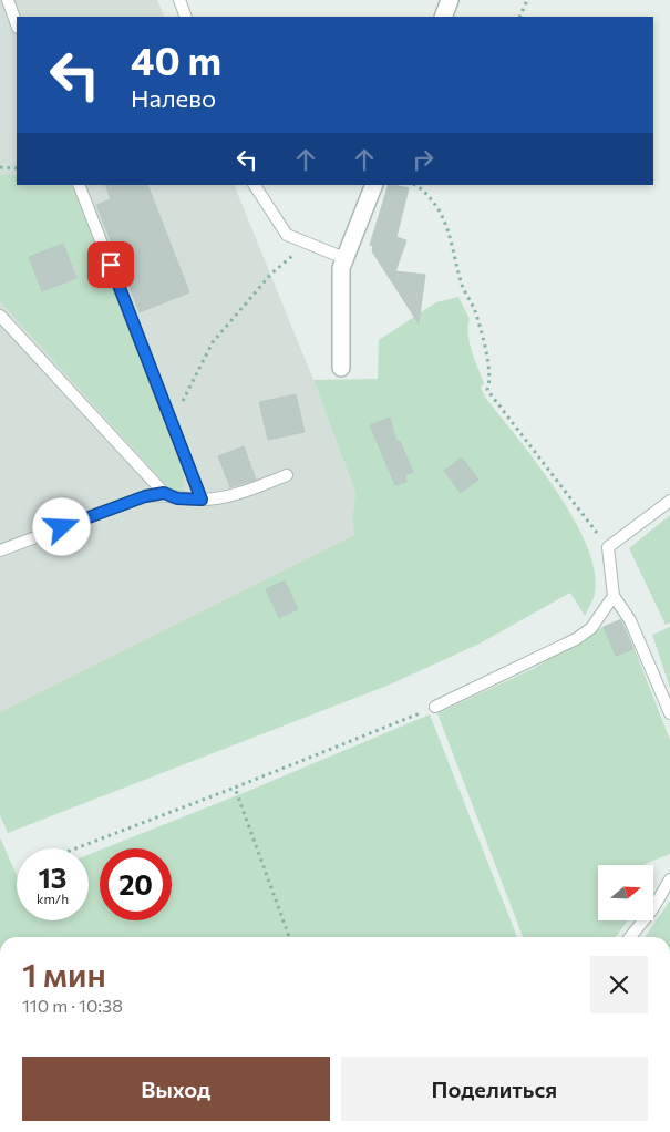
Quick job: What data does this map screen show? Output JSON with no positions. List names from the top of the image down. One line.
{"north":"right","page":{"turn":["40 m","Налево"],"speed":"13 km/h","limit":"20","heading":["1 мин","110 m · 10:38"],"buttons":["Выход","Поделиться"]}}
